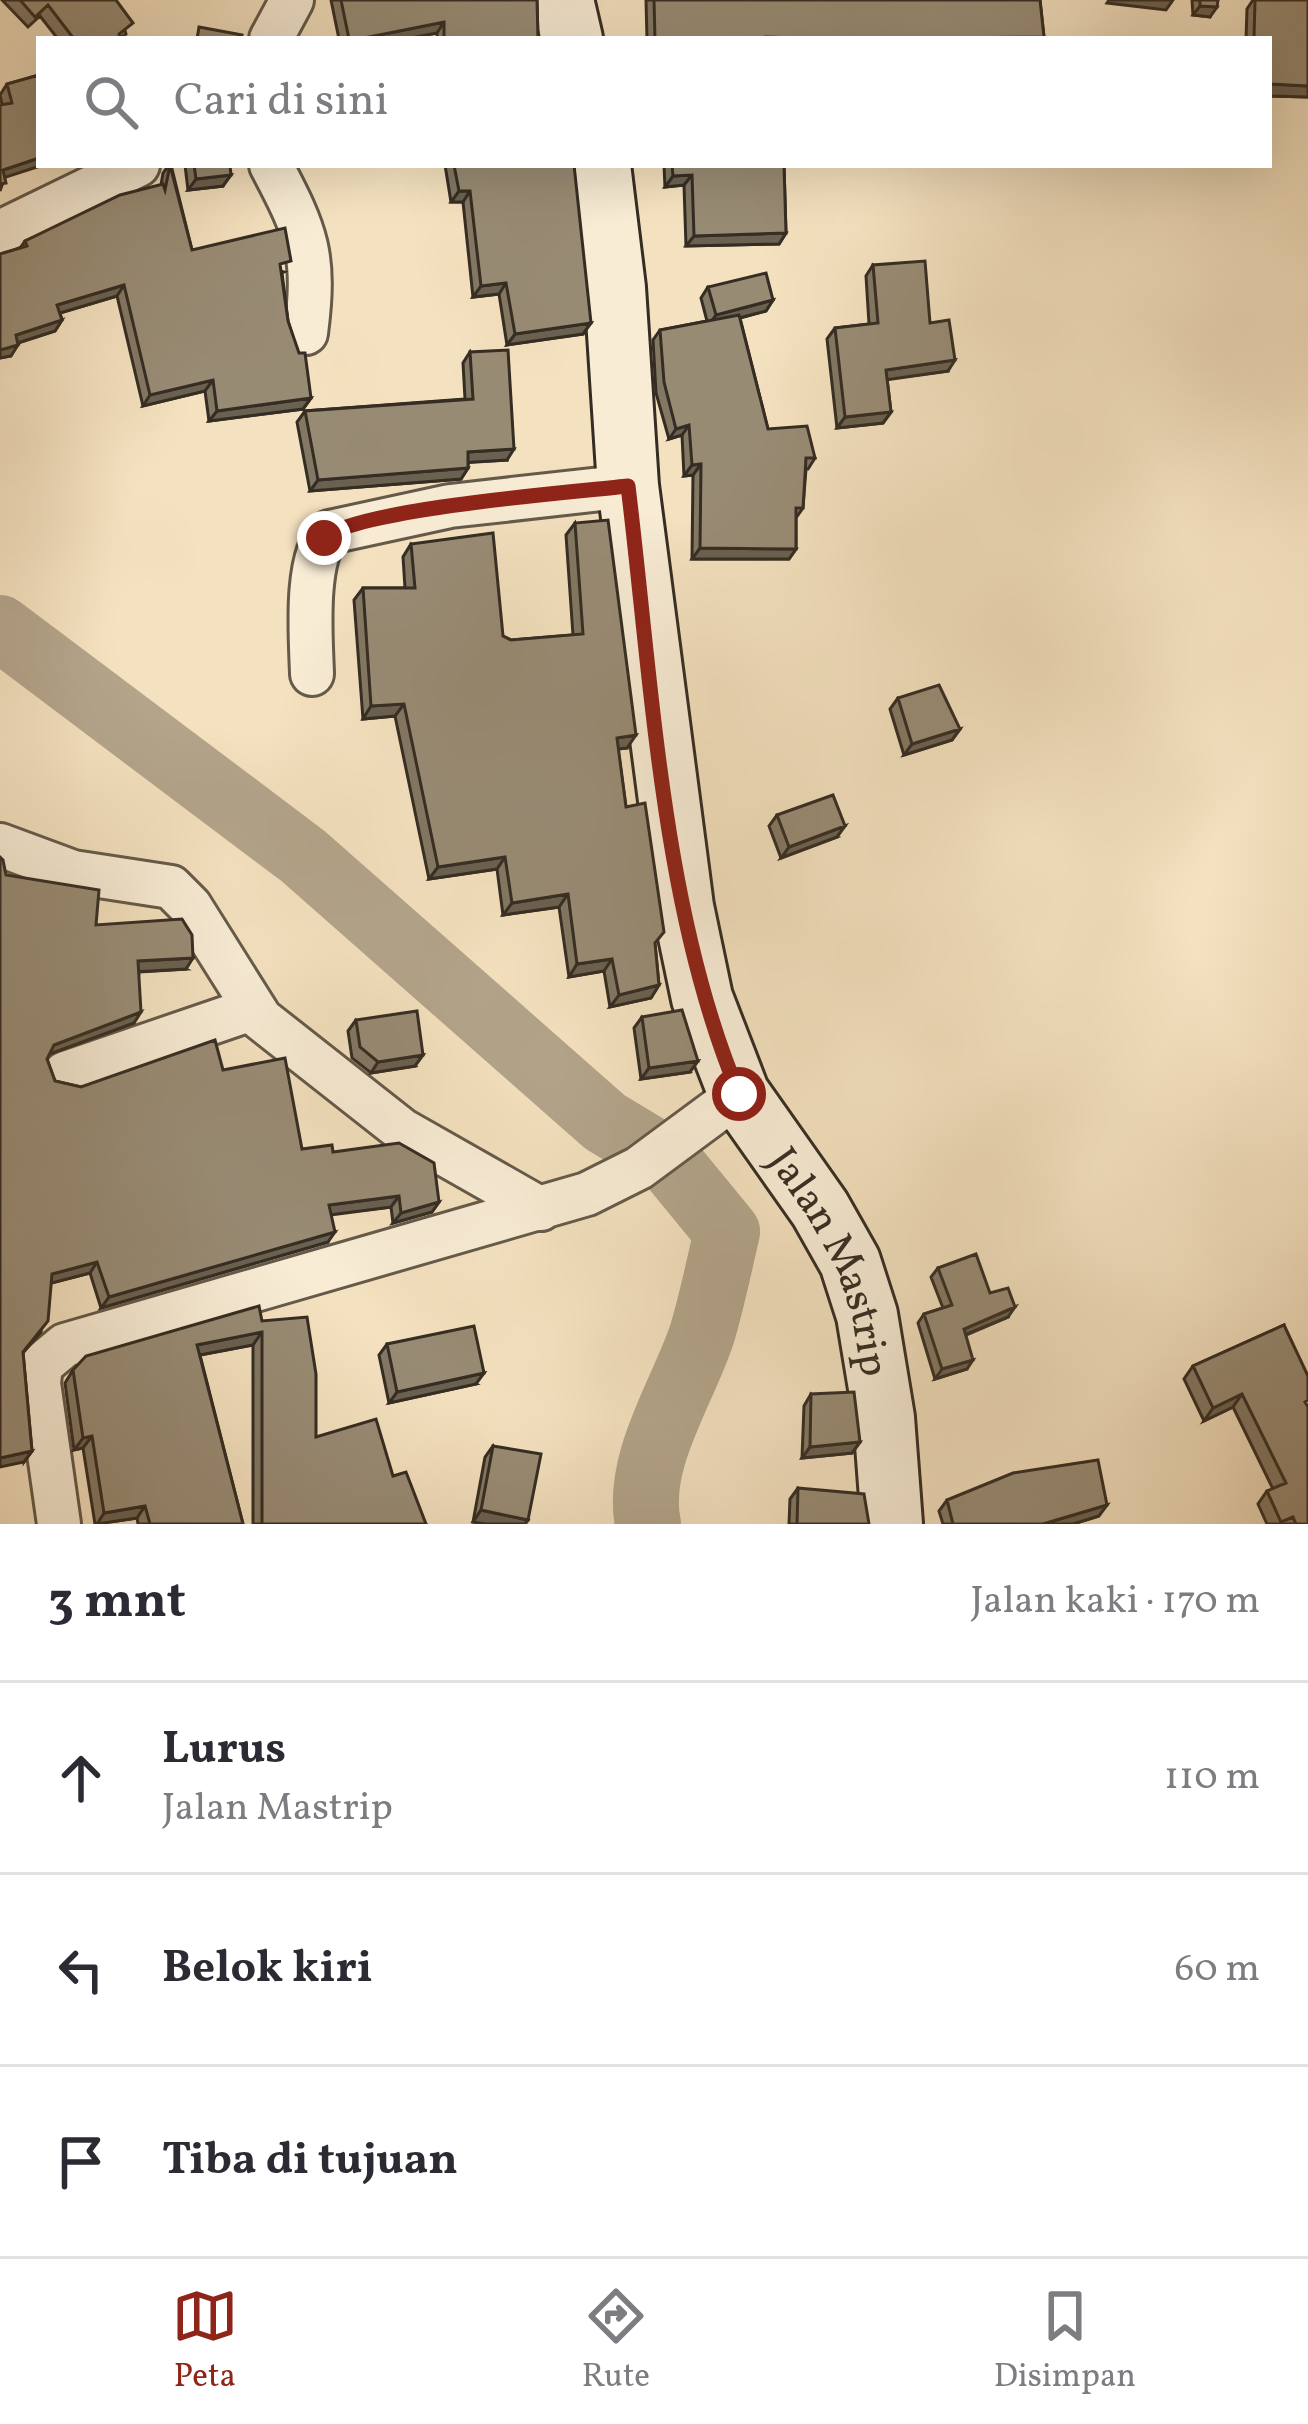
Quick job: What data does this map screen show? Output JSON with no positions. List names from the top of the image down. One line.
{"streets":{"main road":["Jalan Mastrip"]},"page":{"search":"Cari di sini","heading":["3 mnt","Jalan kaki · 170 m"],"list":[["Lurus","Jalan Mastrip","110 m"],["Belok kiri","60 m"],"Tiba di tujuan"],"nav":["Peta","Rute","Disimpan"]}}
